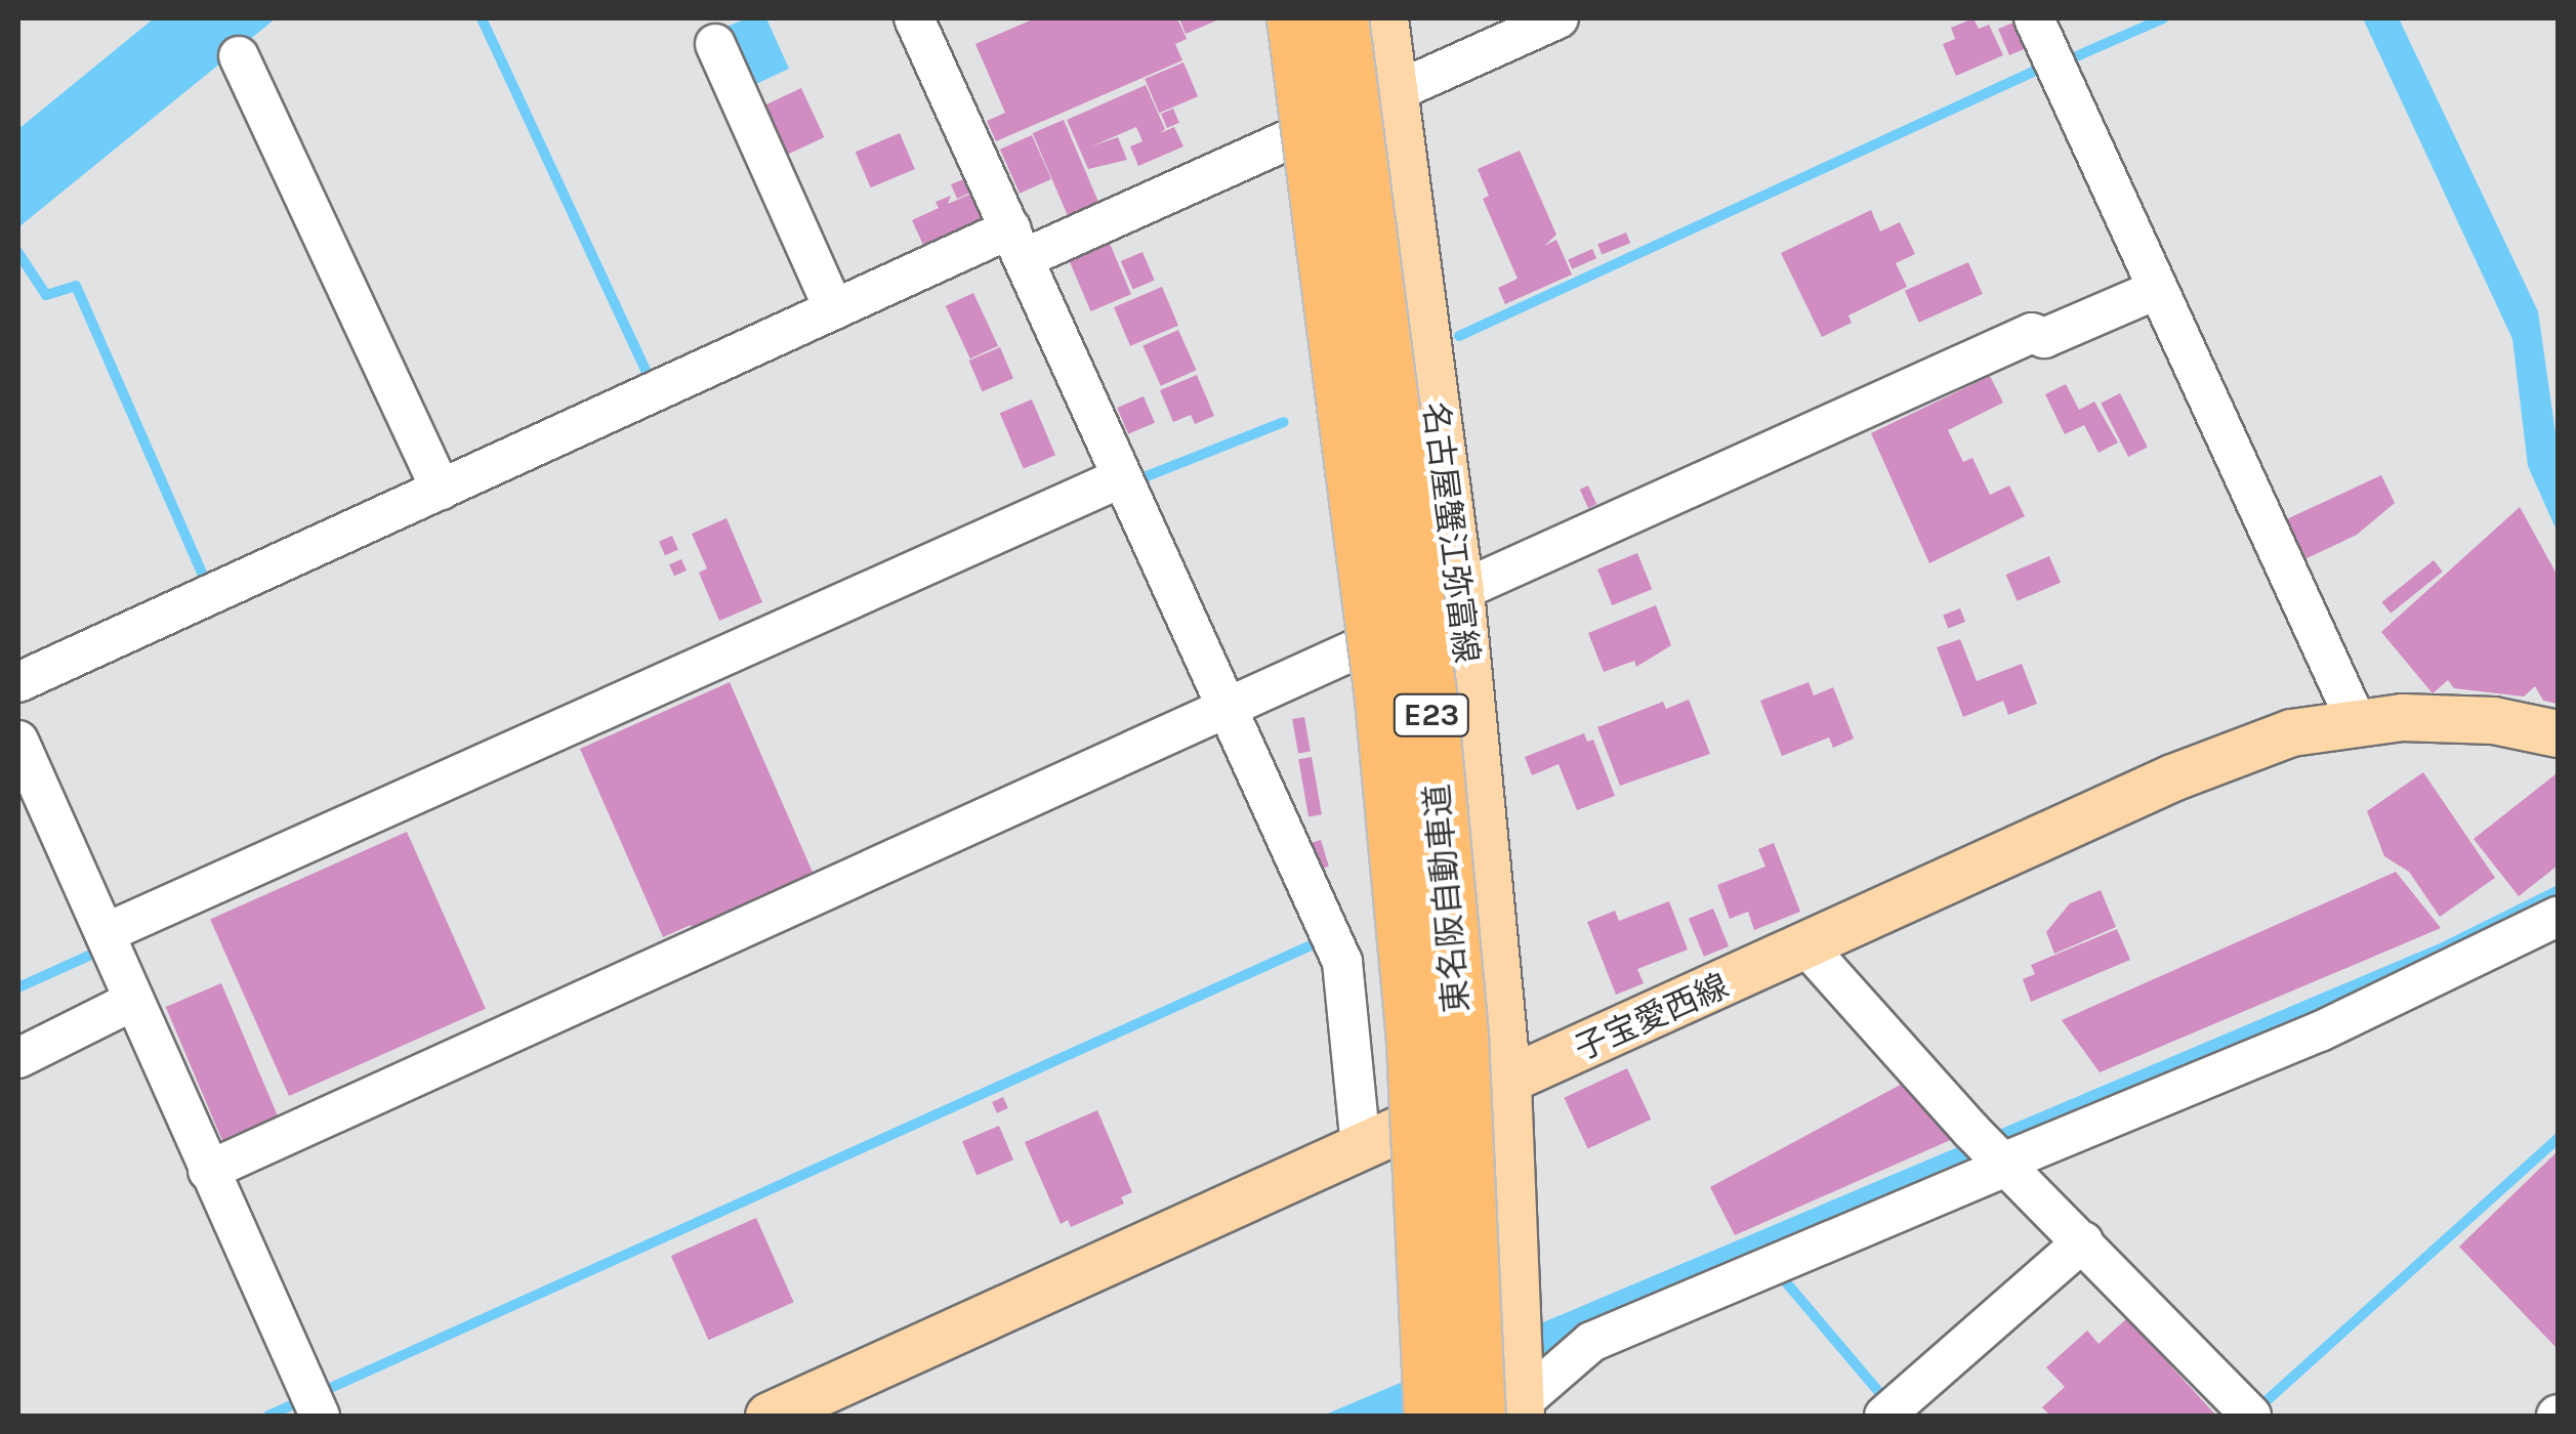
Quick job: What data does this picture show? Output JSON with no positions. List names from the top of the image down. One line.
{"streets":{"highway":["E23","東名阪自動車道"],"main road":["名古屋蟹江弥富線","子宝愛西線"]},"crossings":[["名古屋蟹江弥富線","東名阪自動車道"],["名古屋蟹江弥富線","子宝愛西線"]]}
